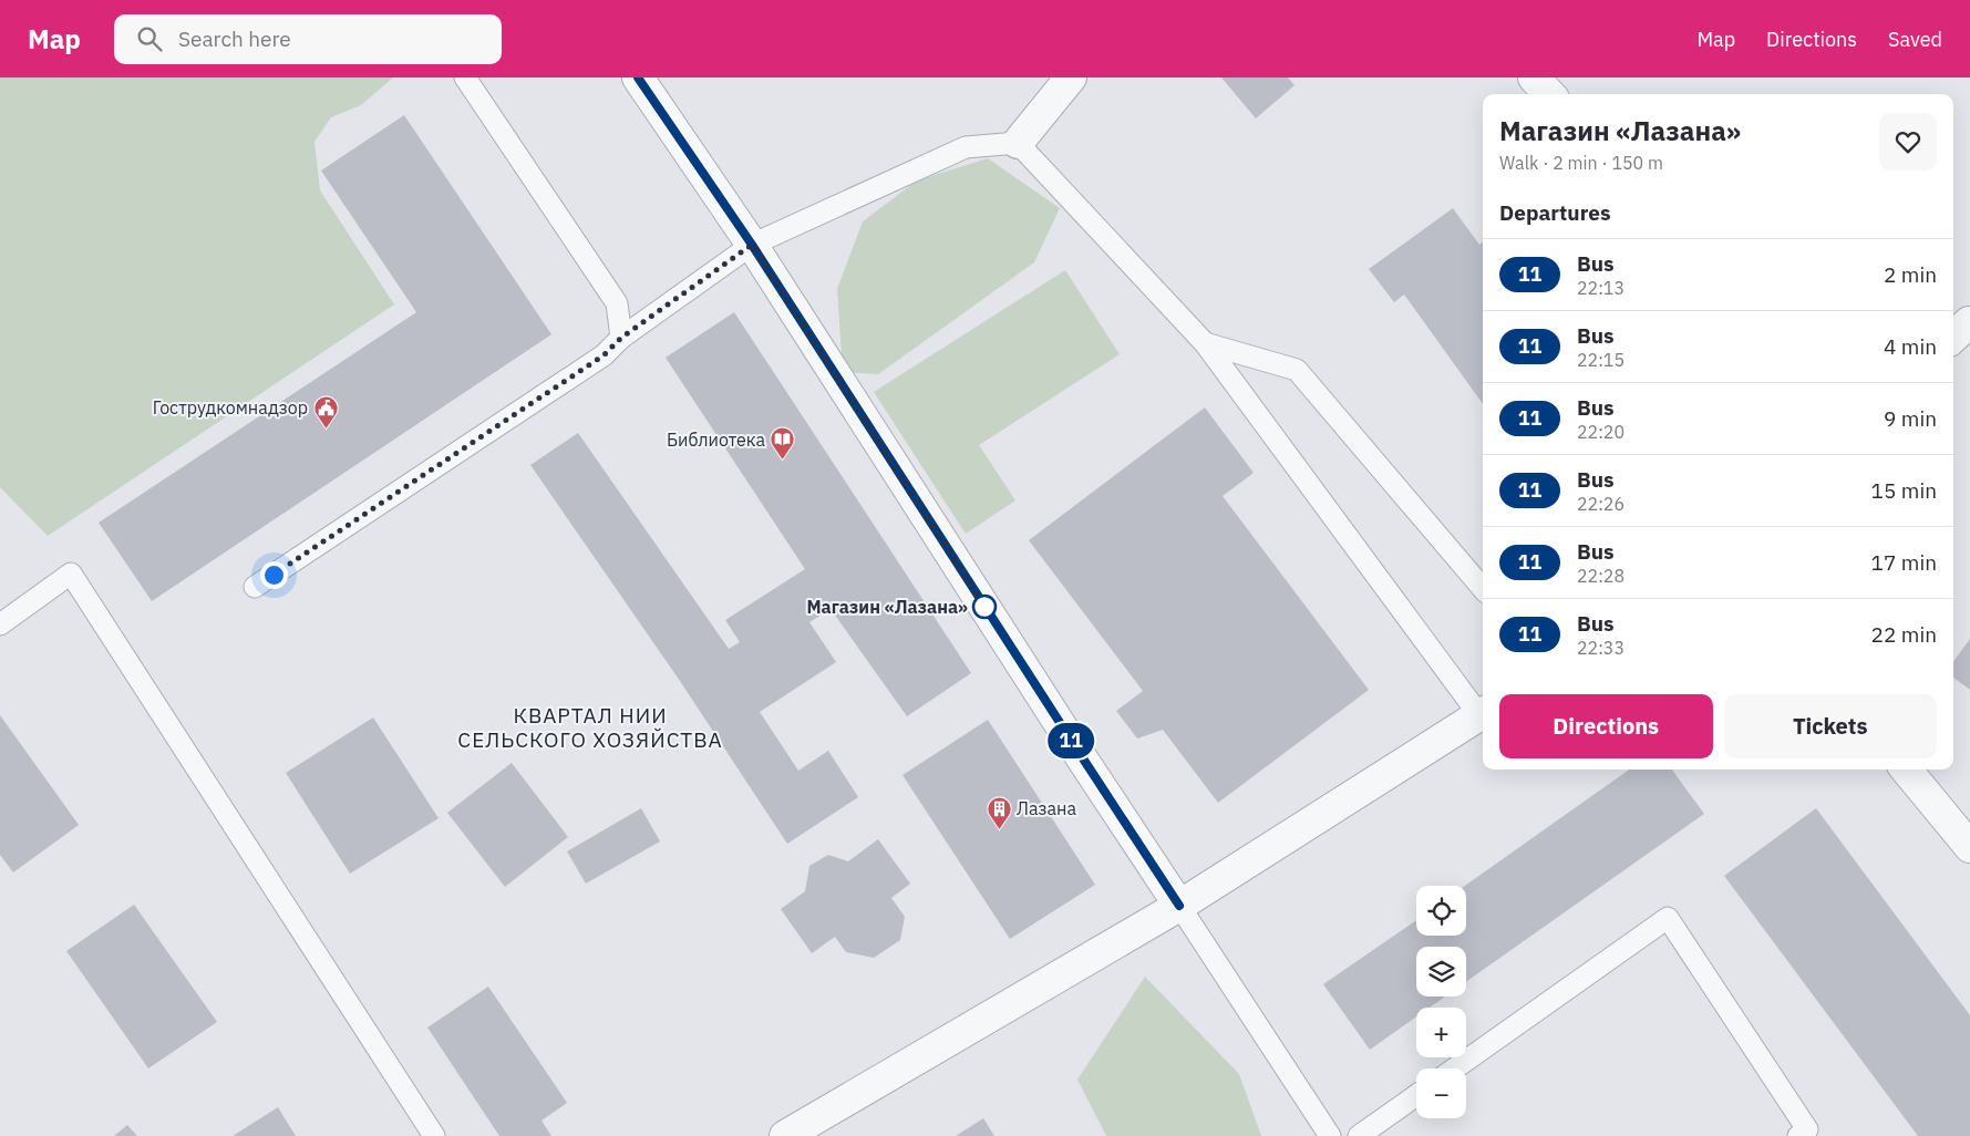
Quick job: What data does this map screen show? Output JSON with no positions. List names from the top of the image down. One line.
{"districts":["КВАРТАЛ НИИ СЕЛЬСКОГО ХОЗЯЙСТВА"],"places":{"public building":["Гострудкомнадзор"],"library":["Библиотека"],"other":["Магазин «Лазана»"],"building":["Лазана"]},"lines":["bus line 11"],"page":{"header":"Map","search":"Search here","nav":["Map","Directions","Saved"],"on_map":"11","heading":[["Магазин «Лазана»","Walk · 2 min · 150 m"],"Departures"],"list":[{"mark":"11","name":"Bus","note":"22:13","value":"2 min"},{"mark":"11","name":"Bus","note":"22:15","value":"4 min"},{"mark":"11","name":"Bus","note":"22:20","value":"9 min"},{"mark":"11","name":"Bus","note":"22:26","value":"15 min"},{"mark":"11","name":"Bus","note":"22:28","value":"17 min"},{"mark":"11","name":"Bus","note":"22:33","value":"22 min"}],"buttons":["Directions","Tickets"],"map_buttons":["+","−"]}}
